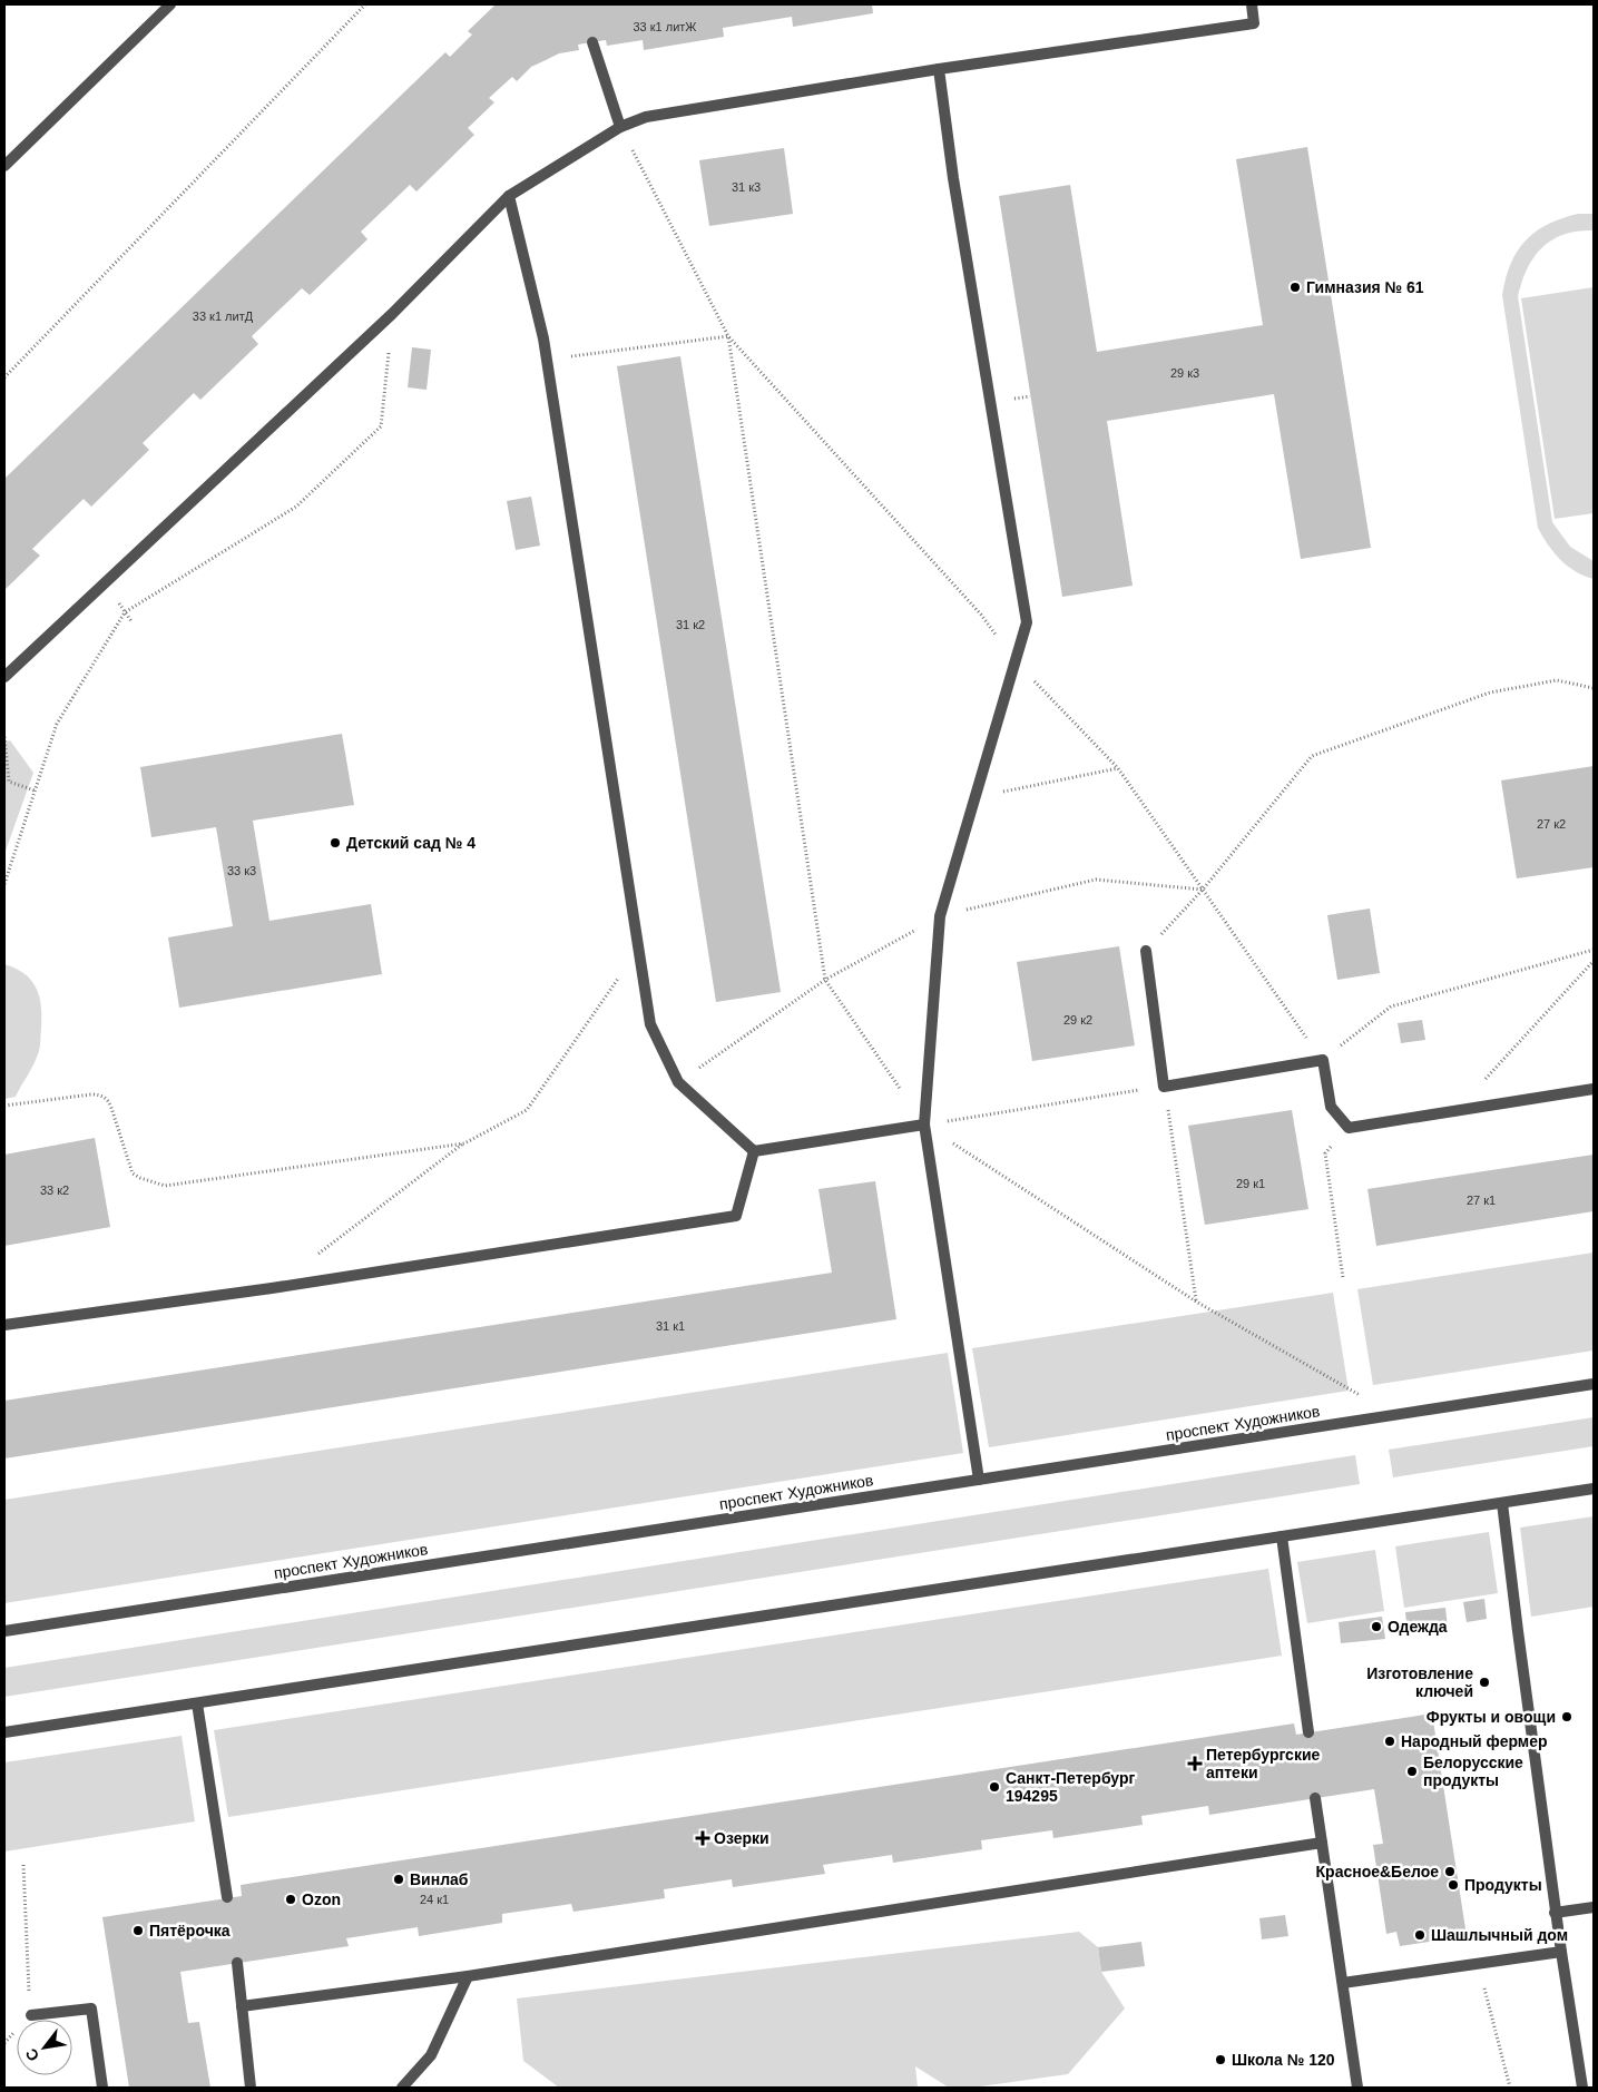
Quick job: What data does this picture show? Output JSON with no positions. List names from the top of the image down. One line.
{"streets":{"street":["проспект Художников"]},"places":{"other":["Гимназия № 61","Детский сад № 4","Одежда","Изготовление ключей","Фрукты и овощи","Народный фермер","Белорусские продукты","Санкт-Петербург 194295","Красное&Белое","Винлаб","Продукты","Ozon","Пятёрочка","Шашлычный дом","Школа № 120"],"health":["Петербургские аптеки","Озерки"]},"house_numbers":["33 к1 литЖ","31 к3","33 к1 литД","29 к3","31 к2","27 к2","33 к3","29 к2","29 к1","33 к2","27 к1","31 к1","24 к1"],"north":"bottom left"}
